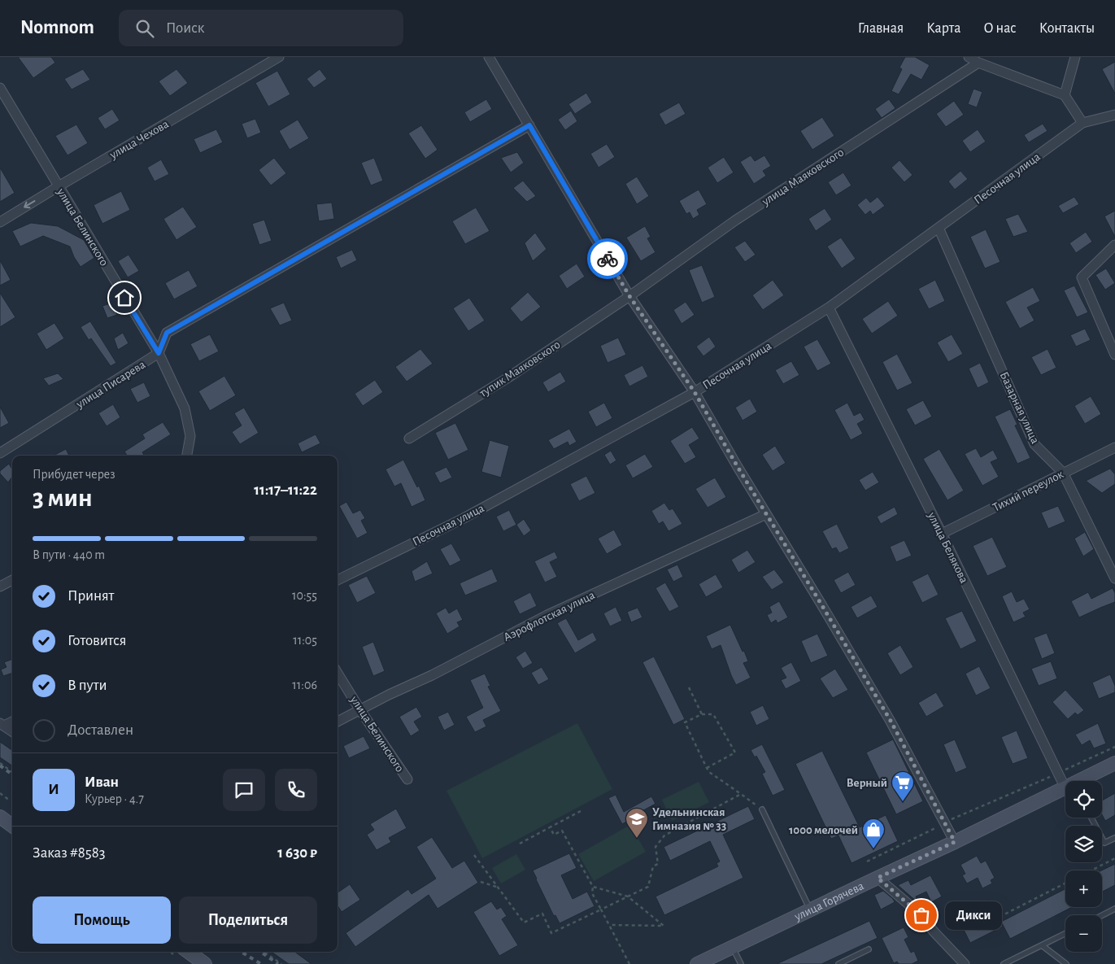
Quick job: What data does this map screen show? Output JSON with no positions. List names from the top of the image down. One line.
{"streets":{"main road":["улица Горячева"],"street":["улица Чехова","улица Маяковского","Песочная улица","улица Белинского","тупик Маяковского","улица Писарева","Базарная улица","Тихий переулок","улица Белякова","Аэрофлотская улица"]},"crossings":[["улица Чехова","улица Белинского"],["улица Маяковского","тупик Маяковского"],["Песочная улица","Базарная улица"],["Песочная улица","улица Белякова"],["улица Белинского","улица Писарева"],["улица Белинского","Аэрофлотская улица"],["Базарная улица","Тихий переулок"],["Тихий переулок","улица Белякова"]],"places":{"supermarket":["Верный"],"school or university":["Удельнинская Гимназия № 33"],"shop":["1000 мелочей"],"other":["Дикси"]},"page":{"header":"Nomnom","search":"Поиск","nav":["Главная","Карта","О нас","Контакты"],"heading":["3 мин","Прибудет через","11:17–11:22"],"panel":["Иван","Курьер · 4.7","Заказ #8583","1 630 ₽"],"bar":"В пути · 440 m","list":[["Принят","10:55"],["Готовится","11:05"],["В пути","11:06"],"Доставлен"],"round":"И","map_buttons":["+","−"],"buttons":["Помощь","Поделиться"],"bubble":"Дикси"}}
